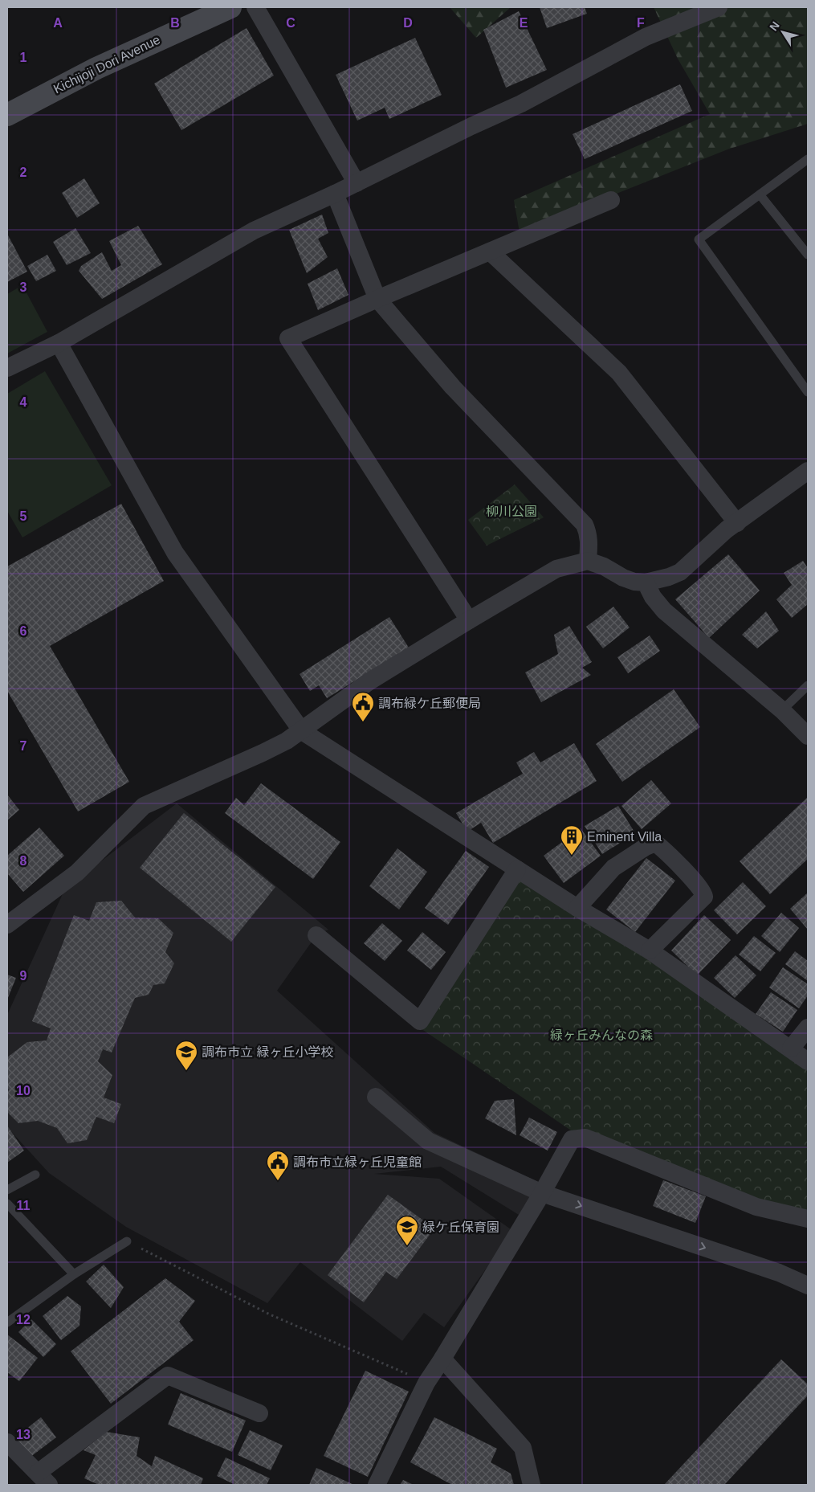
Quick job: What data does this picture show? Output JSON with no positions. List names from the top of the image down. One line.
{"streets":{"main road":["Kichijoji Dori Avenue"]},"parks":["柳川公園","緑ヶ丘みんなの森"],"places":{"public building":["調布緑ケ丘郵便局","調布市立緑ヶ丘児童館"],"building":["Eminent Villa"],"school or university":["調布市立 緑ヶ丘小学校","緑ケ丘保育園"]},"north":"top left","grid":{"columns":["A","B","C","D","E","F"],"rows":["1","2","3","4","5","6","7","8","9","10","11","12","13"]}}
